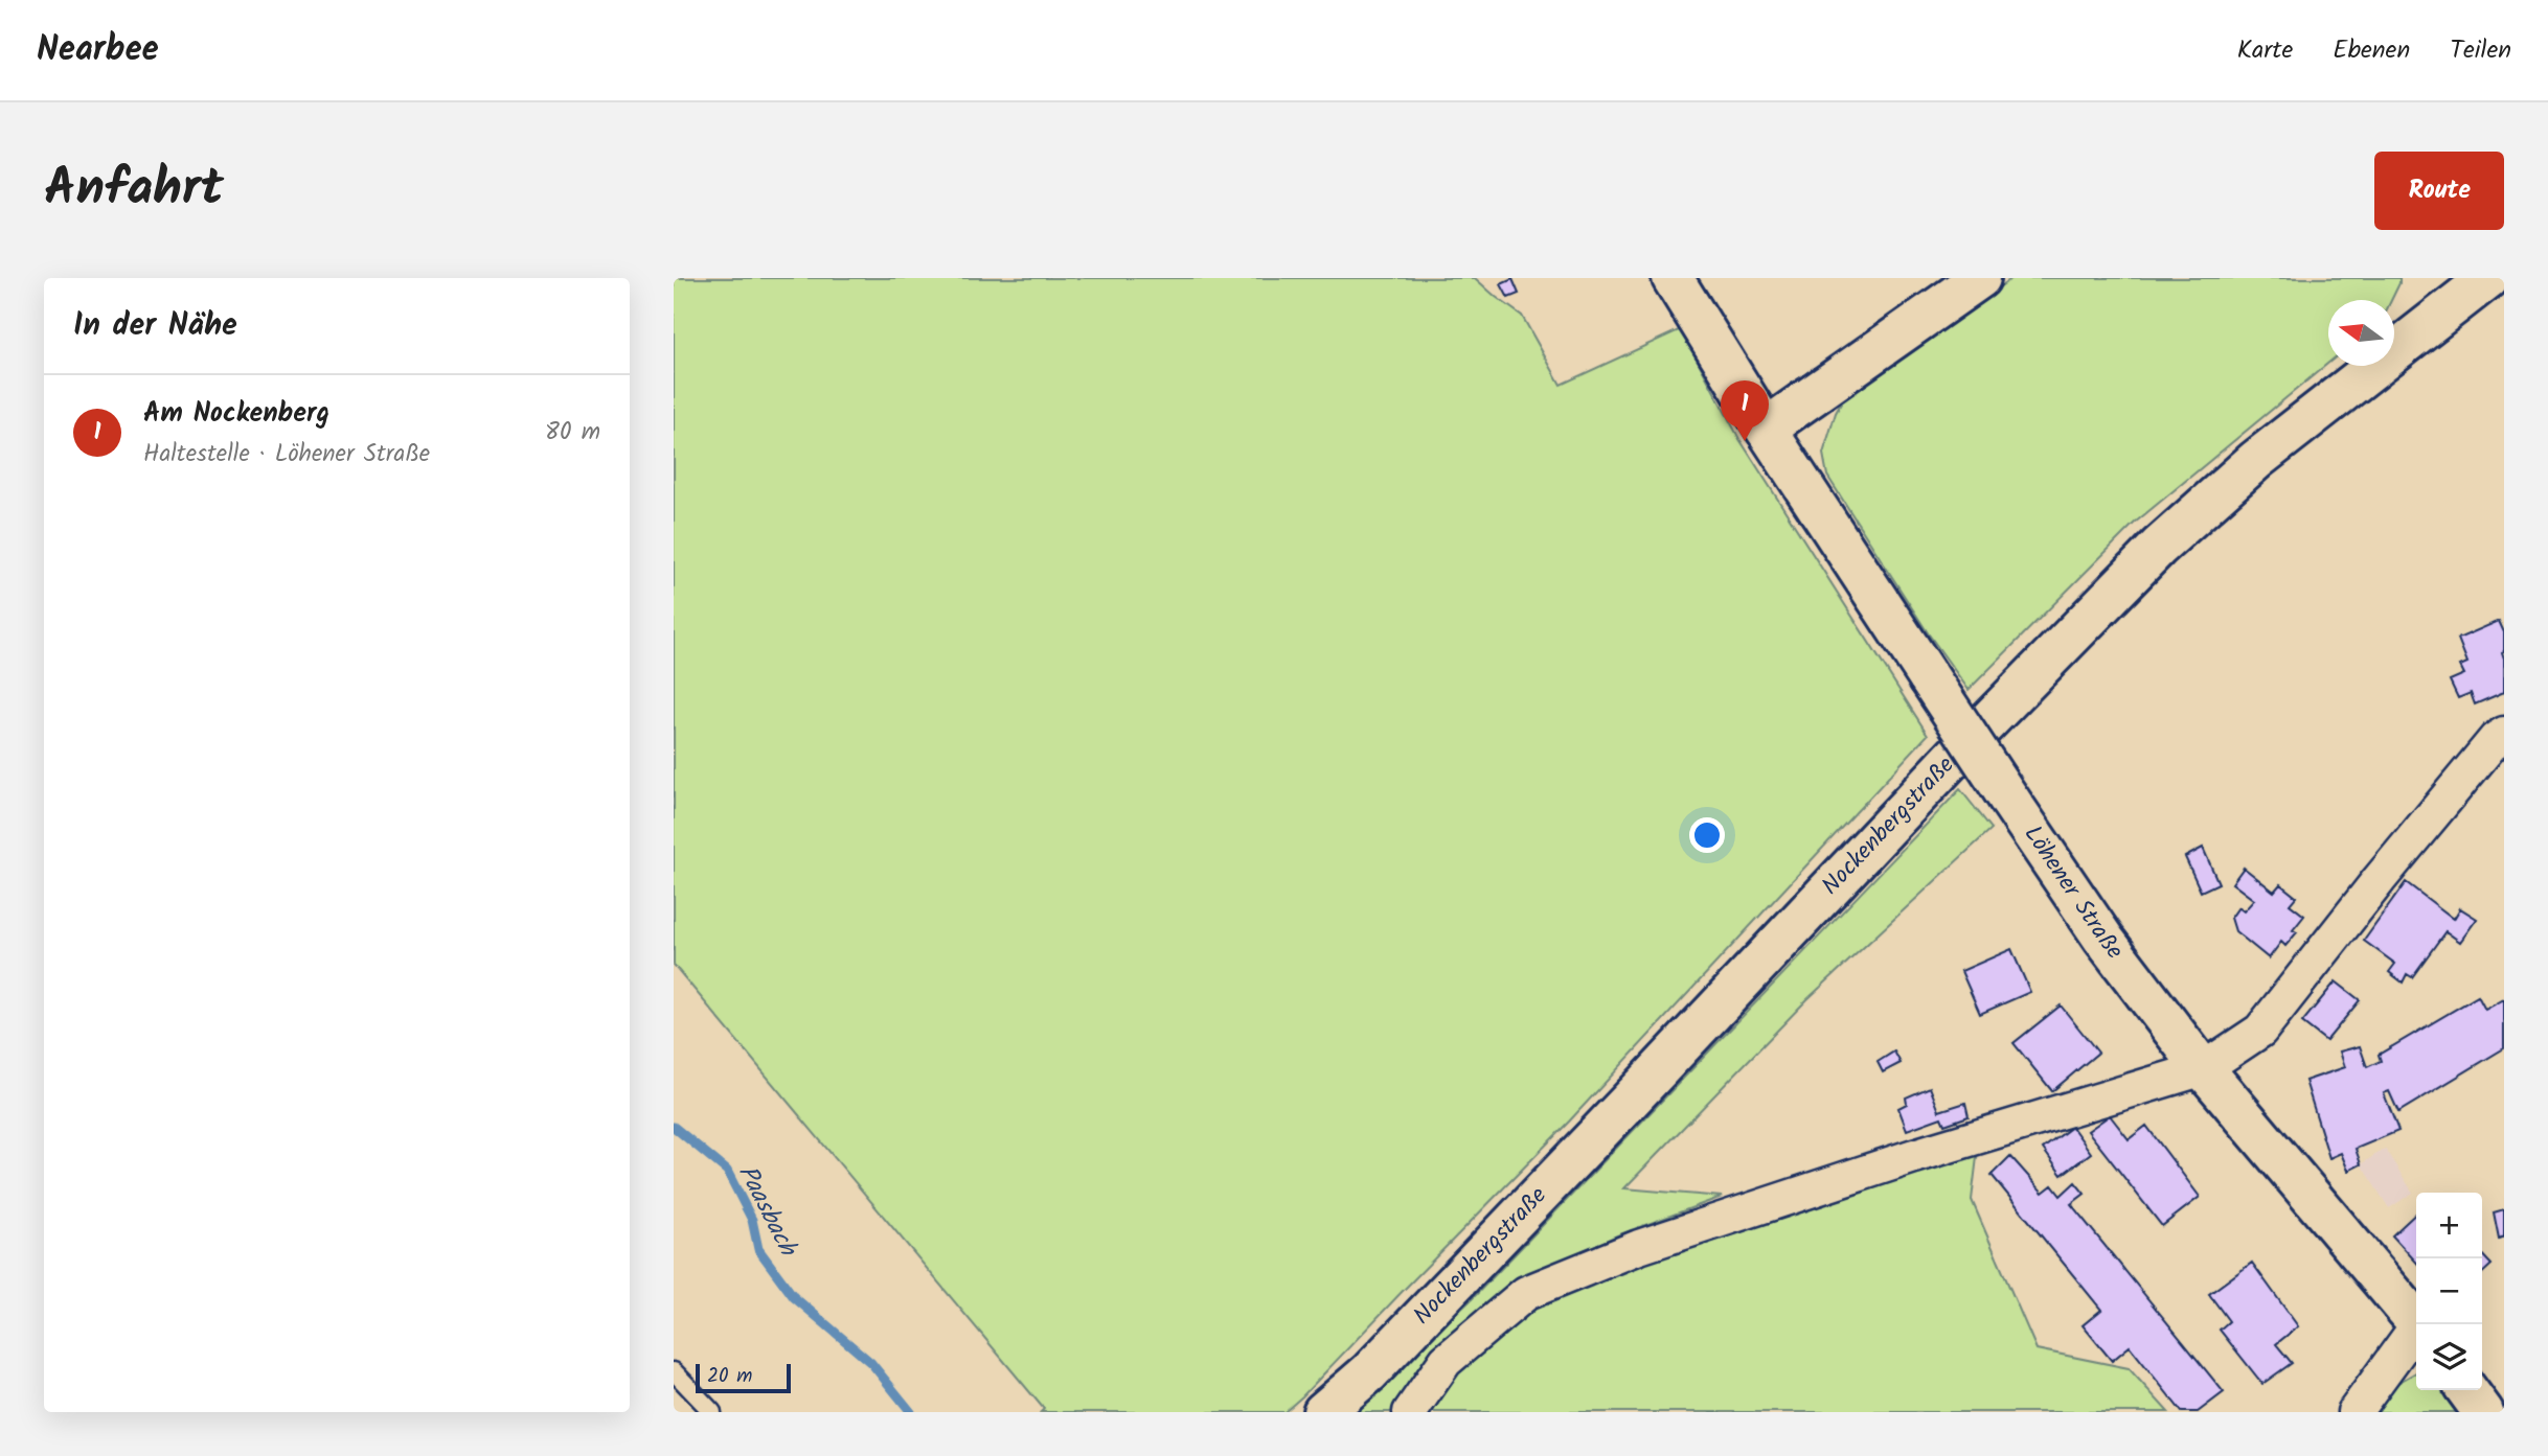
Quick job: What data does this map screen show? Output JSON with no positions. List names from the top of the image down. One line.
{"streets":{"street":["Nockenbergstraße","Löhener Straße"]},"crossings":[["Nockenbergstraße","Löhener Straße"]],"water":["Paasbach"],"scale_bar":"20 m","north":"left","page":{"header":"Nearbee","nav":["Karte","Ebenen","Teilen"],"title":"Anfahrt","buttons":"Route","heading":"In der Nähe","list":[{"mark":"1","name":"Am Nockenberg","note":"Haltestelle · Löhener Straße","value":"80 m"}],"pins":"1","map_buttons":["+","−"],"scale":"20 m"}}
